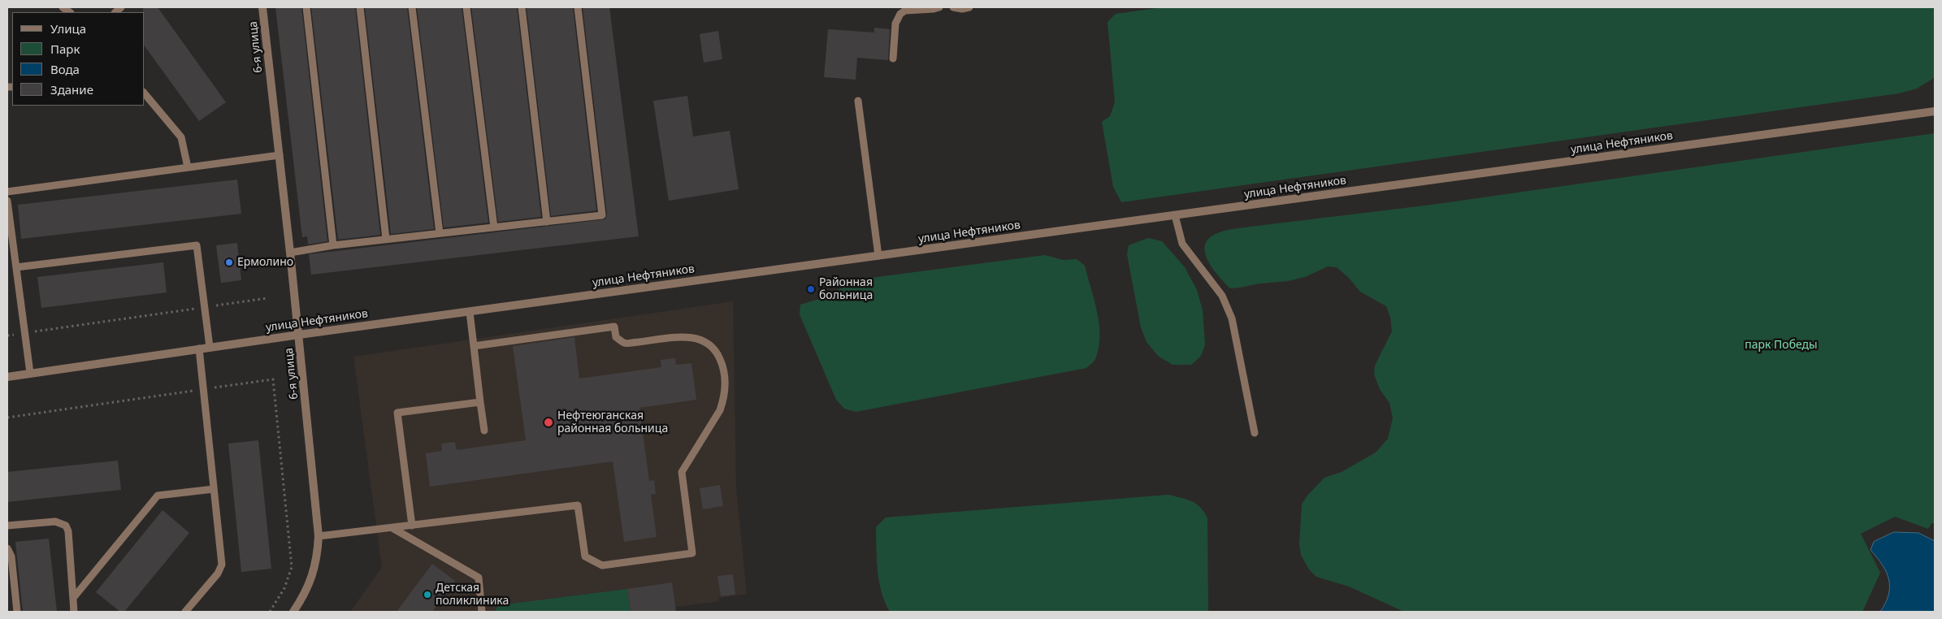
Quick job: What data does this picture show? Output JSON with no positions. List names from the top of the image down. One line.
{"streets":{"street":["6-я улица","улица Нефтяников"]},"crossings":[["6-я улица","улица Нефтяников"]],"parks":["парк Победы"],"places":["Ермолино","Районная больница","Нефтеюганская районная больница","Детская поликлиника"],"legend":["Улица","Парк","Вода","Здание"]}
